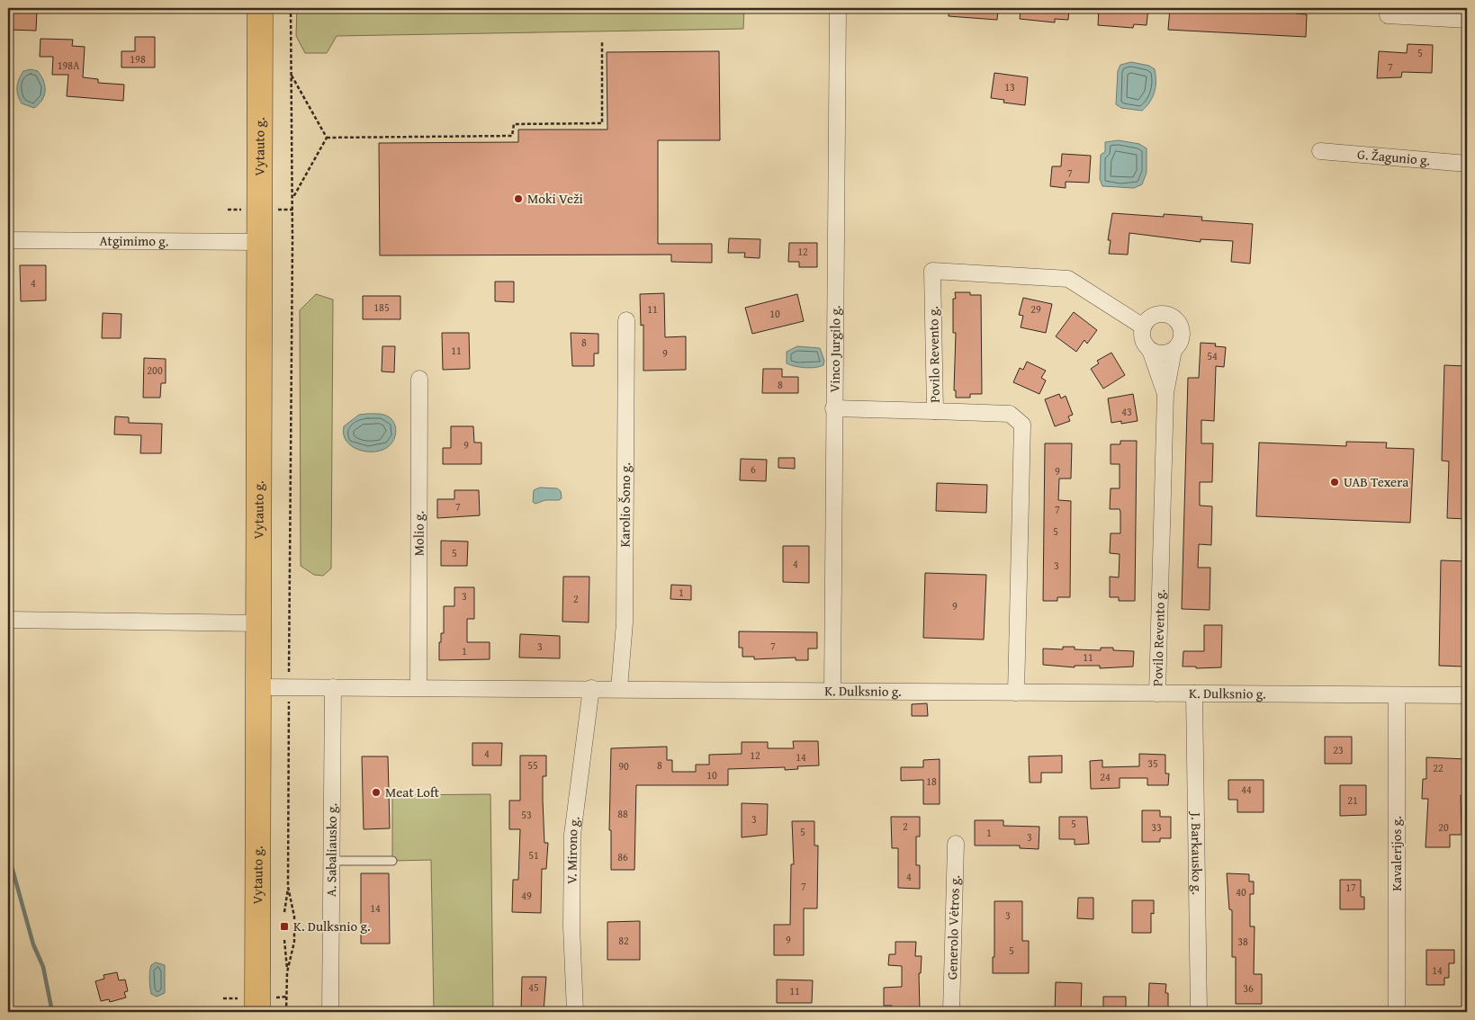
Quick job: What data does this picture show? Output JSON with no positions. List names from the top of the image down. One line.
{"streets":{"main road":["Vytauto g."],"street":["G. Žagunio g.","Atgimimo g.","Vinco Jurgilo g.","Povilo Revento g.","Karolio Šono g.","Molio g.","K. Dulksnio g.","A. Sabaliausko g.","V. Mirono g.","J. Barkausko g.","Kavalerijos g.","Generolo Vėtros g."]},"crossings":[["Vytauto g.","Atgimimo g."],["Vytauto g.","K. Dulksnio g."],["Vinco Jurgilo g.","K. Dulksnio g."],["Povilo Revento g.","K. Dulksnio g."],["Karolio Šono g.","K. Dulksnio g."],["Molio g.","K. Dulksnio g."],["K. Dulksnio g.","A. Sabaliausko g."],["K. Dulksnio g.","V. Mirono g."],["K. Dulksnio g.","J. Barkausko g."],["K. Dulksnio g.","Kavalerijos g."]],"places":{"other":["Moki Veži","UAB Texera","Meat Loft"],"transit":["K. Dulksnio g."]},"house_numbers":["5","198","198A","7","13","7","12","4","185","11","29","10","8","11","9","54","200","8","43","9","6","9","7","7","5","5","4","3","1","3","2","9","3","7","1","11","23","4","12","14","35","55","8","90","22","10","24","18","44","21","88","53","3","5","2","33","20","5","1","3","51","86","4","7","17","40","49","14","3","9","82","38","5","14","45","36","11"]}
